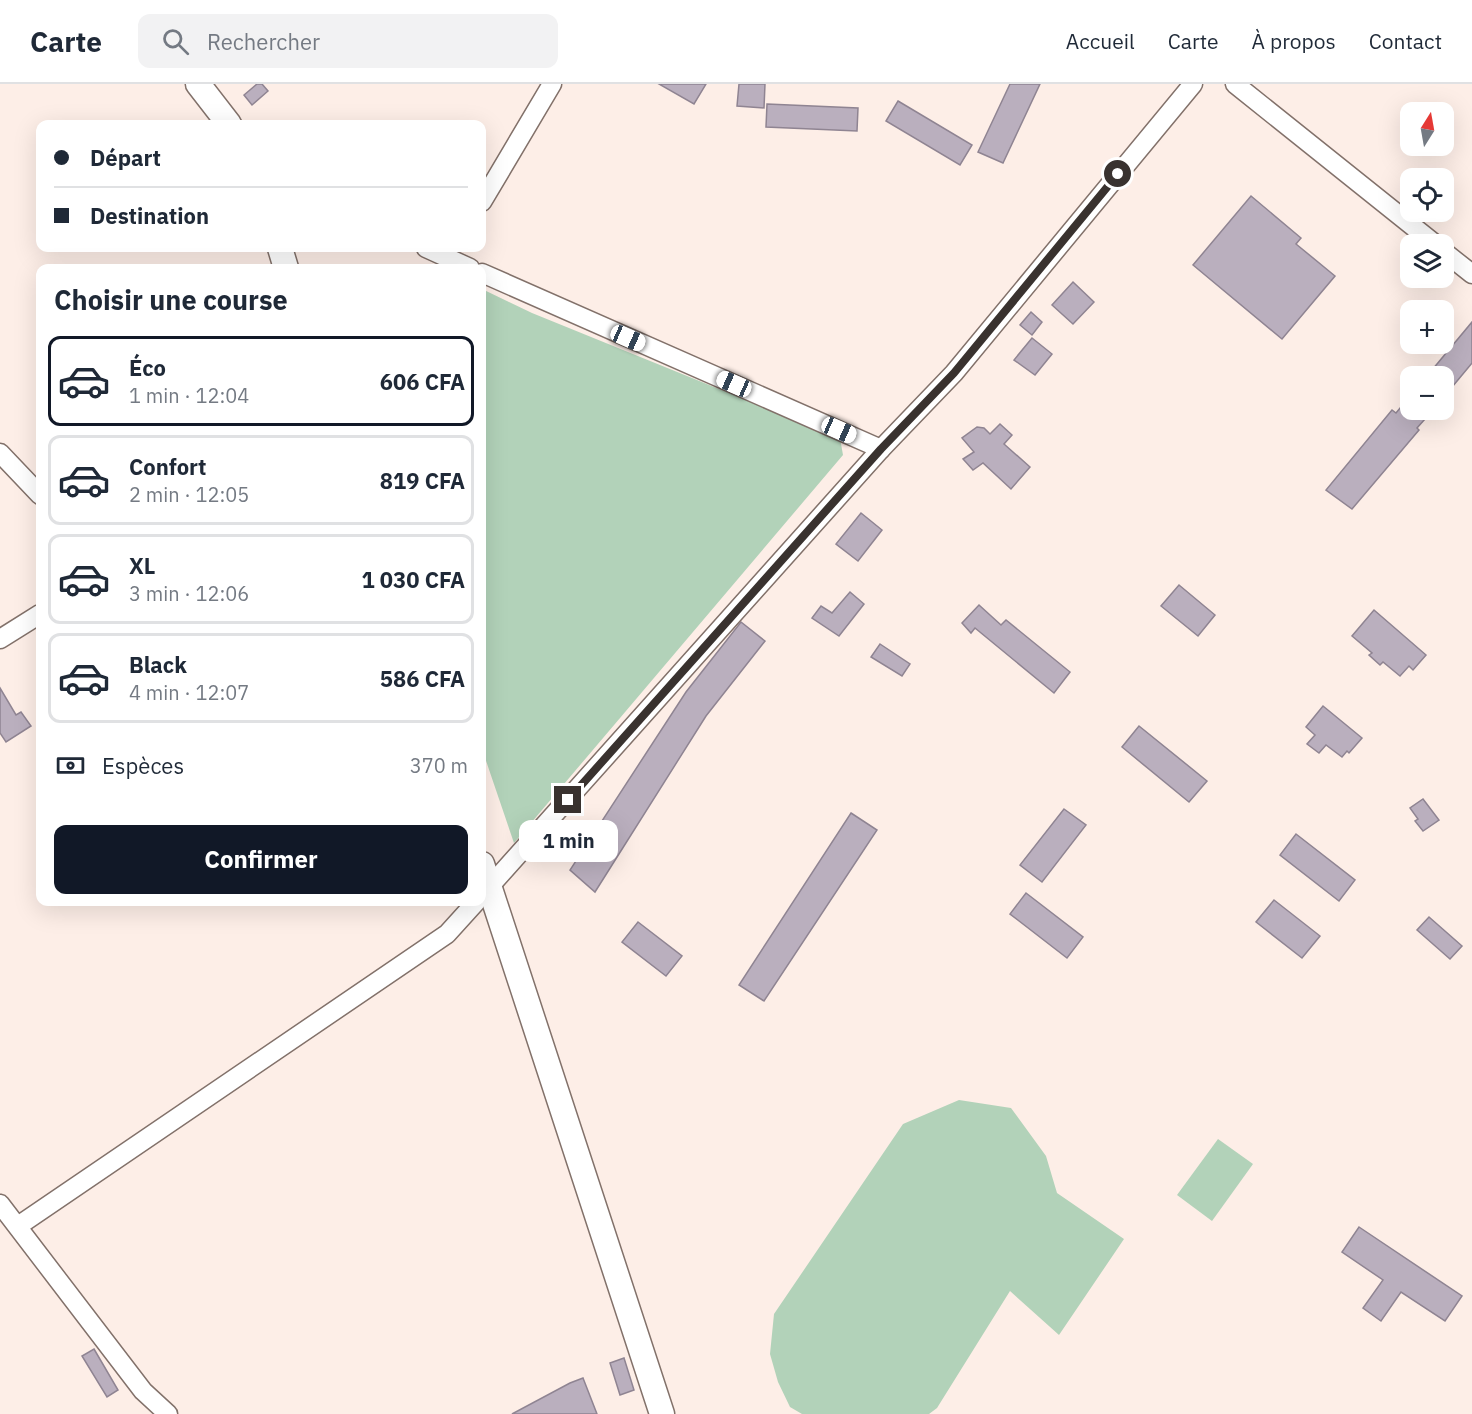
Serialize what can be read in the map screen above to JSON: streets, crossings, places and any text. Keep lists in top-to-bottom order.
{
  "north": "top",
  "page": {
    "header": "Carte",
    "search": "Rechercher",
    "nav": [
      "Accueil",
      "Carte",
      "À propos",
      "Contact"
    ],
    "map_buttons": ["+", "−"],
    "banner": ["Départ", "Destination"],
    "heading": "Choisir une course",
    "list": [
      {
        "name": "Éco",
        "note": "1 min · 12:04",
        "value": "606 CFA"
      },
      {
        "name": "Confort",
        "note": "2 min · 12:05",
        "value": "819 CFA"
      },
      {
        "name": "XL",
        "note": "3 min · 12:06",
        "value": "1 030 CFA"
      },
      {
        "name": "Black",
        "note": "4 min · 12:07",
        "value": "586 CFA"
      }
    ],
    "pay": ["Espèces", "370 m"],
    "buttons": "Confirmer",
    "bubble": "1 min"
  }
}
